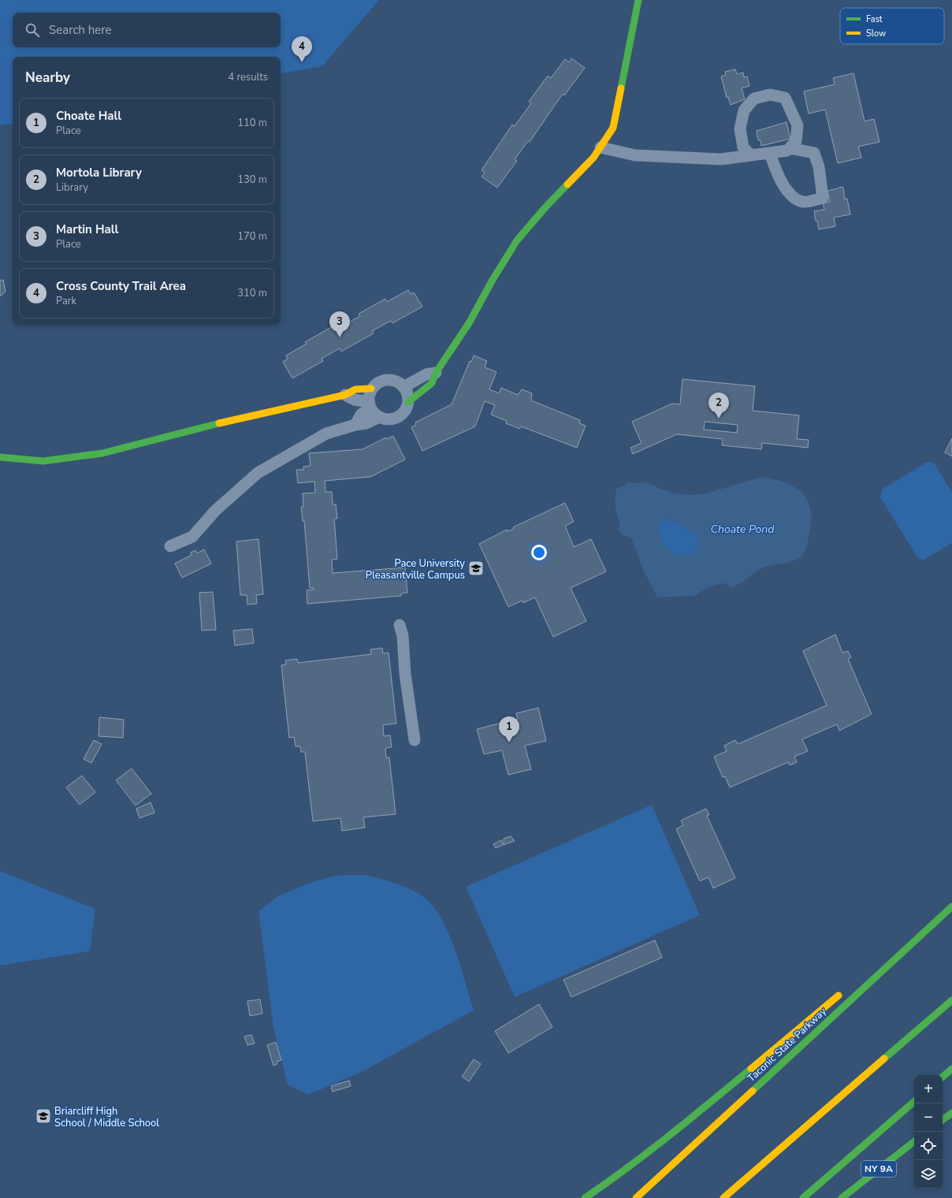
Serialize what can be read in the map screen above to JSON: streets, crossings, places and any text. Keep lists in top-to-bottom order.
{
  "streets": {
    "main road": ["Taconic State Parkway", "NY 9A"]
  },
  "water": ["Choate Pond"],
  "places": {
    "school or university": ["Pace University Pleasantville Campus", "Briarcliff High School / Middle School"]
  },
  "legend": ["Fast", "Slow"],
  "page": {
    "search": "Search here",
    "pins": [
      "4",
      "3",
      "2",
      "1"
    ],
    "heading": ["Nearby", "4 results"],
    "list": [
      {
        "mark": "1",
        "name": "Choate Hall",
        "note": "Place",
        "value": "110 m"
      },
      {
        "mark": "2",
        "name": "Mortola Library",
        "note": "Library",
        "value": "130 m"
      },
      {
        "mark": "3",
        "name": "Martin Hall",
        "note": "Place",
        "value": "170 m"
      },
      {
        "mark": "4",
        "name": "Cross County Trail Area",
        "note": "Park",
        "value": "310 m"
      }
    ],
    "map_buttons": ["+", "−"]
  }
}
